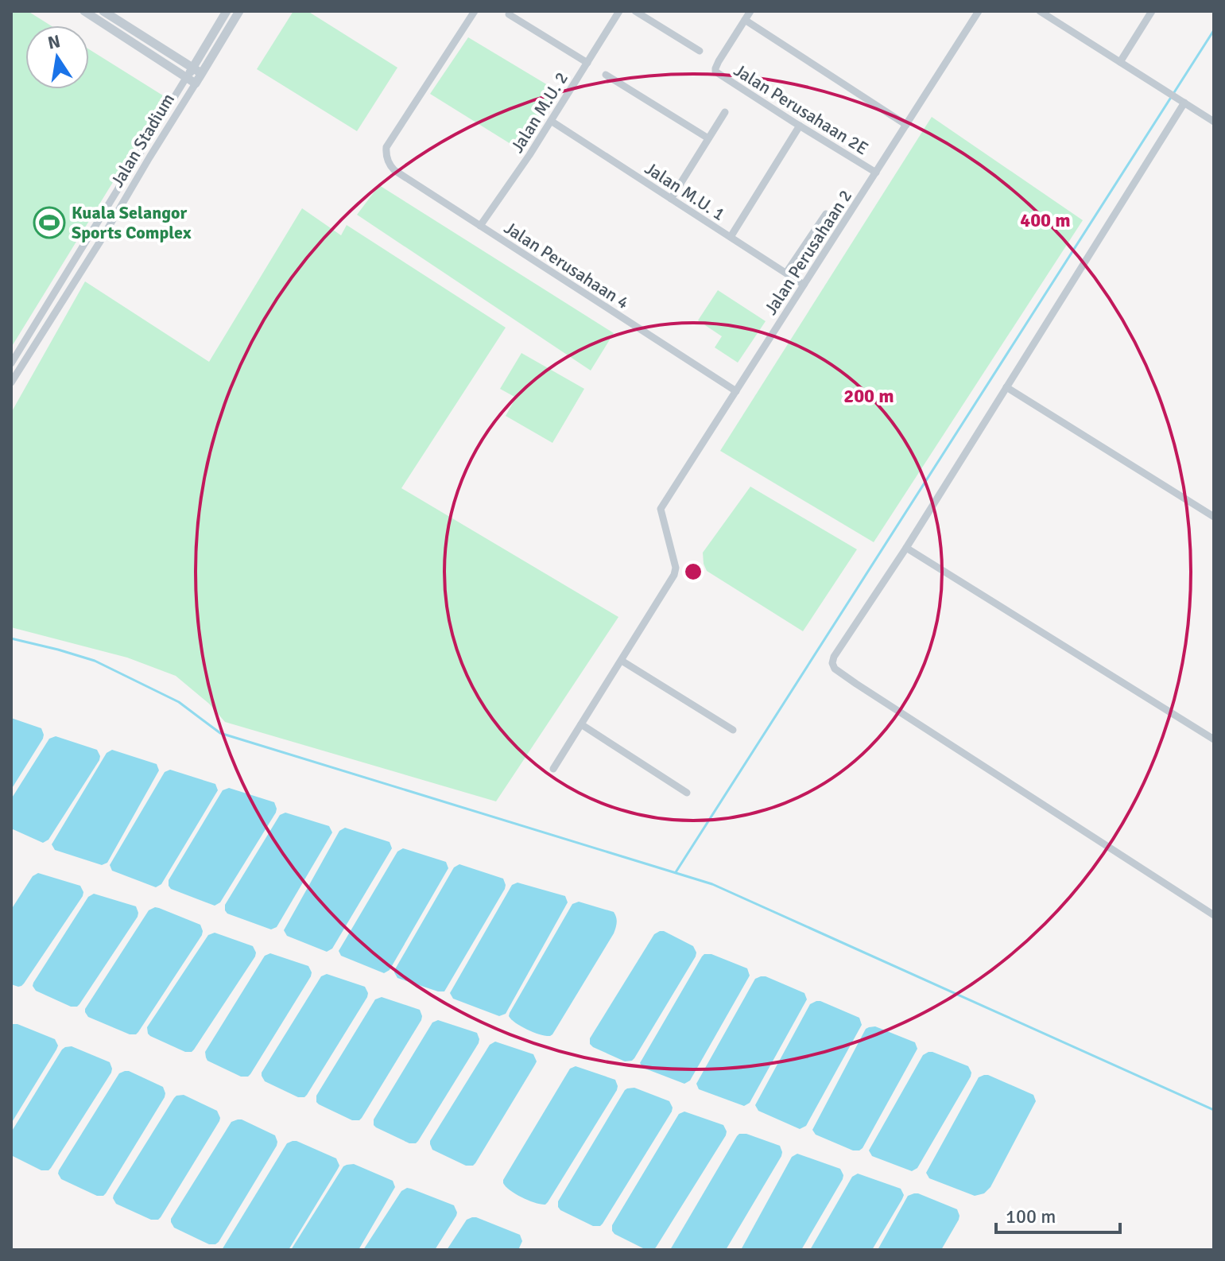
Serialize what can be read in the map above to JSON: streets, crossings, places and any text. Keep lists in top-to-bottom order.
{
  "streets": {
    "street": [
      "Jalan Perusahaan 2E",
      "Jalan M.U. 2",
      "Jalan Stadium",
      "Jalan M.U. 1",
      "Jalan Perusahaan 2",
      "Jalan Perusahaan 4"
    ]
  },
  "crossings": [
    ["Jalan Perusahaan 2E", "Jalan Perusahaan 2"],
    ["Jalan M.U. 2", "Jalan M.U. 1"],
    ["Jalan M.U. 2", "Jalan Perusahaan 4"],
    ["Jalan M.U. 1", "Jalan Perusahaan 2"],
    ["Jalan Perusahaan 2", "Jalan Perusahaan 4"]
  ],
  "places": {
    "sports": ["Kuala Selangor Sports Complex"]
  },
  "scale_bar": "100 m",
  "north": "top",
  "rings": ["400 m", "200 m"]
}
